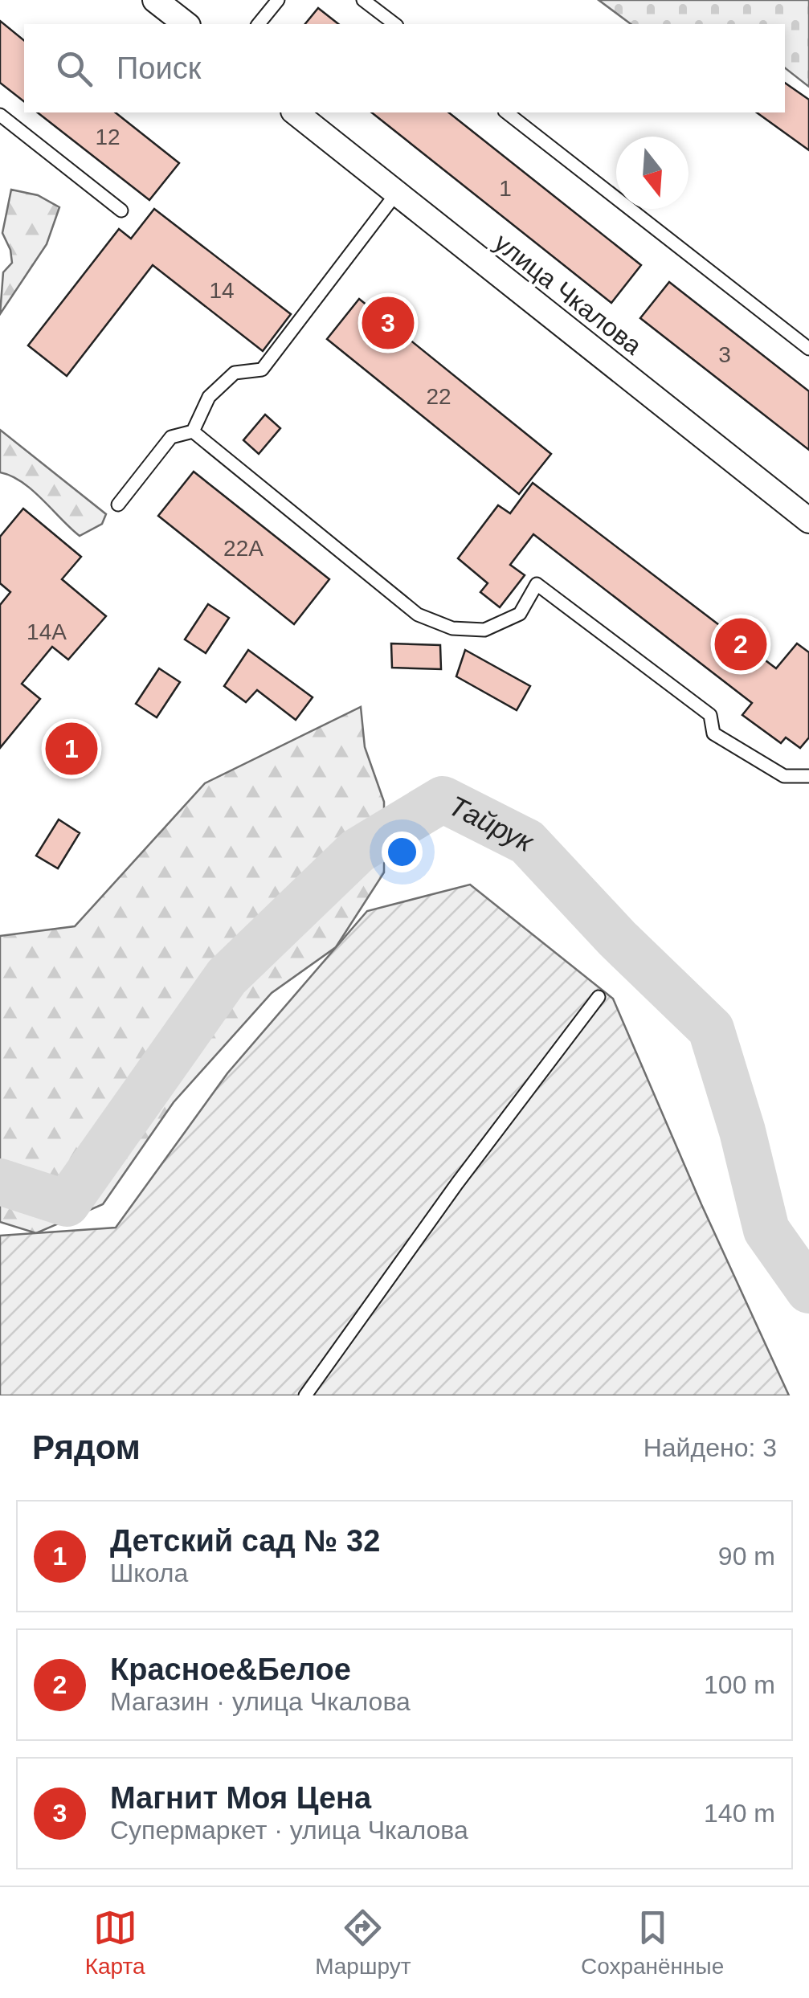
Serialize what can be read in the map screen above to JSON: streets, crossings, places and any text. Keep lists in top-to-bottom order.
{
  "streets": {
    "street": ["улица Чкалова"]
  },
  "water": ["Тайрук"],
  "house_numbers": [
    "12",
    "1",
    "14",
    "3",
    "22",
    "22А",
    "14А"
  ],
  "north": "bottom",
  "page": {
    "search": "Поиск",
    "pins": ["3", "2", "1"],
    "heading": ["Рядом", "Найдено: 3"],
    "list": [
      {
        "mark": "1",
        "name": "Детский сад № 32",
        "note": "Школа",
        "value": "90 m"
      },
      {
        "mark": "2",
        "name": "Красное&Белое",
        "note": "Магазин · улица Чкалова",
        "value": "100 m"
      },
      {
        "mark": "3",
        "name": "Магнит Моя Цена",
        "note": "Супермаркет · улица Чкалова",
        "value": "140 m"
      }
    ],
    "nav": ["Карта", "Маршрут", "Сохранённые"]
  }
}
